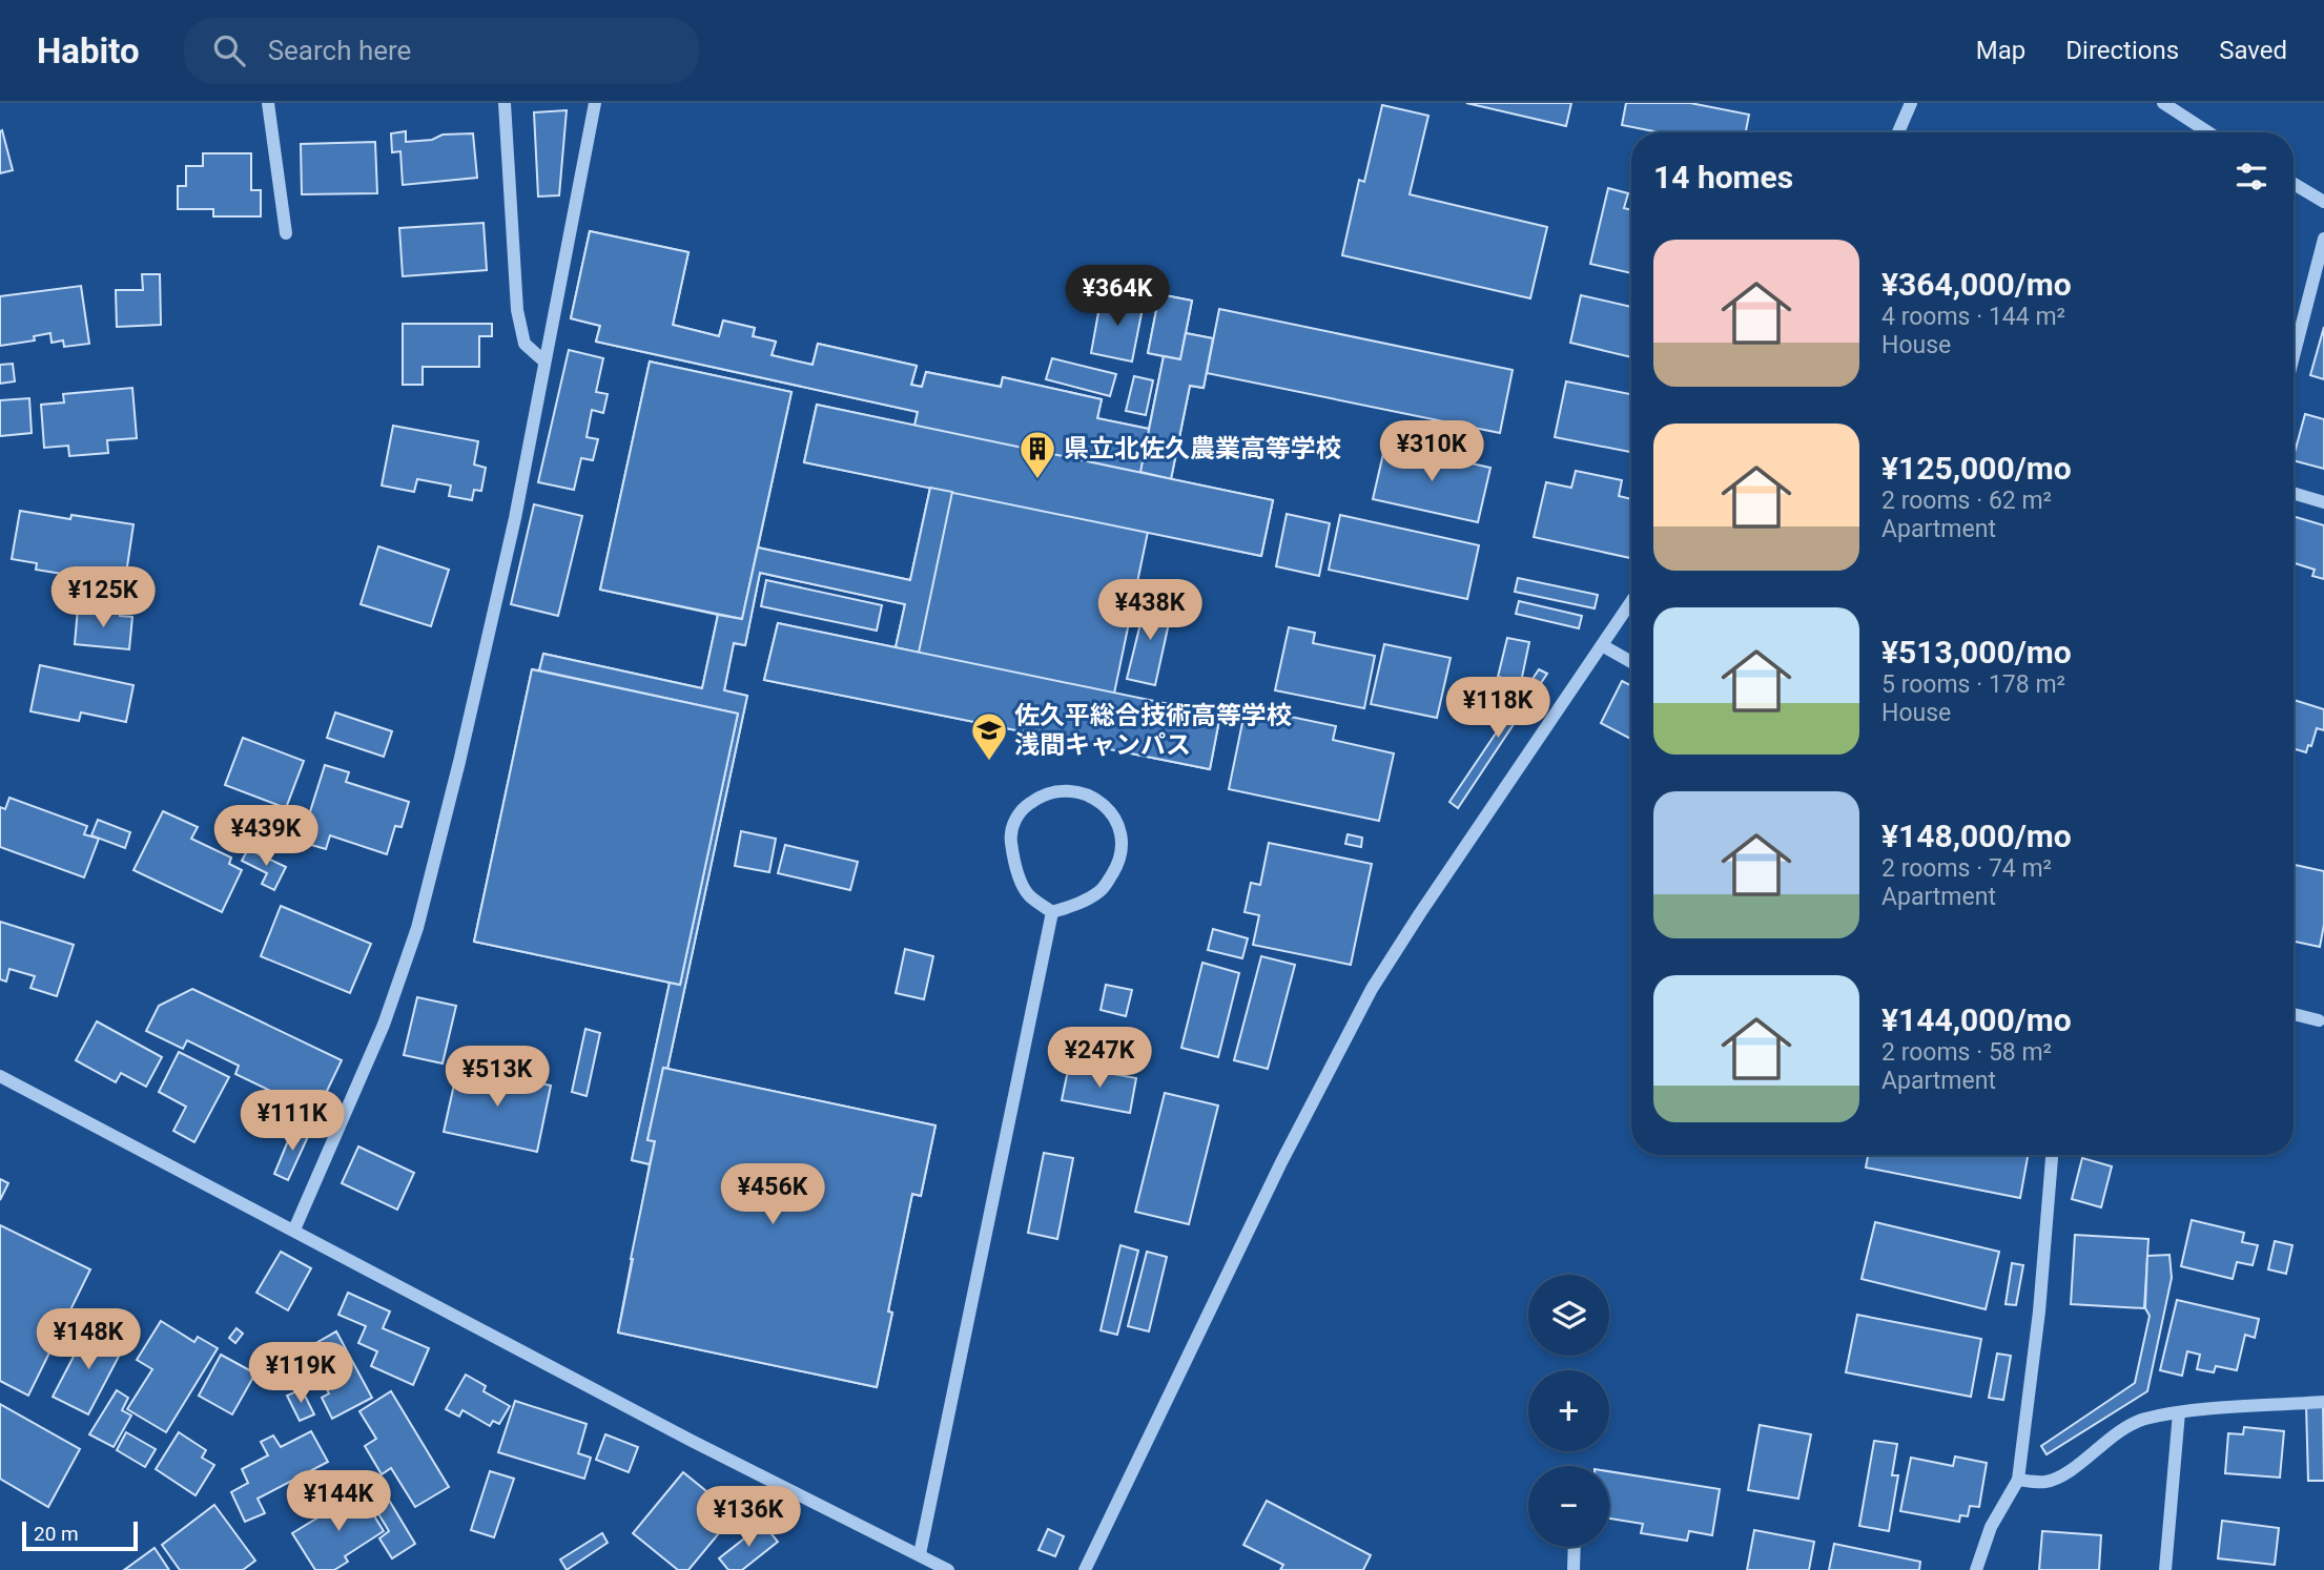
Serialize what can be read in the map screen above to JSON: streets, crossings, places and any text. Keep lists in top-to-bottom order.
{
  "places": {
    "building": ["県立北佐久農業高等学校"],
    "school or university": ["佐久平総合技術高等学校 浅間キャンパス"]
  },
  "scale_bar": "20 m",
  "page": {
    "header": "Habito",
    "search": "Search here",
    "nav": ["Map", "Directions", "Saved"],
    "heading": "14 homes",
    "list": [
      {
        "name": "¥364,000/mo",
        "note": "4 rooms · 144 m² · House"
      },
      {
        "name": "¥125,000/mo",
        "note": "2 rooms · 62 m² · Apartment"
      },
      {
        "name": "¥513,000/mo",
        "note": "5 rooms · 178 m² · House"
      },
      {
        "name": "¥148,000/mo",
        "note": "2 rooms · 74 m² · Apartment"
      },
      {
        "name": "¥144,000/mo",
        "note": "2 rooms · 58 m² · Apartment"
      }
    ],
    "price": [
      "¥364K",
      "¥310K",
      "¥125K",
      "¥438K",
      "¥118K",
      "¥439K",
      "¥247K",
      "¥513K",
      "¥111K",
      "¥456K",
      "¥148K",
      "¥119K",
      "¥144K",
      "¥136K"
    ],
    "map_buttons": ["+", "−"],
    "scale": "20 m"
  }
}
